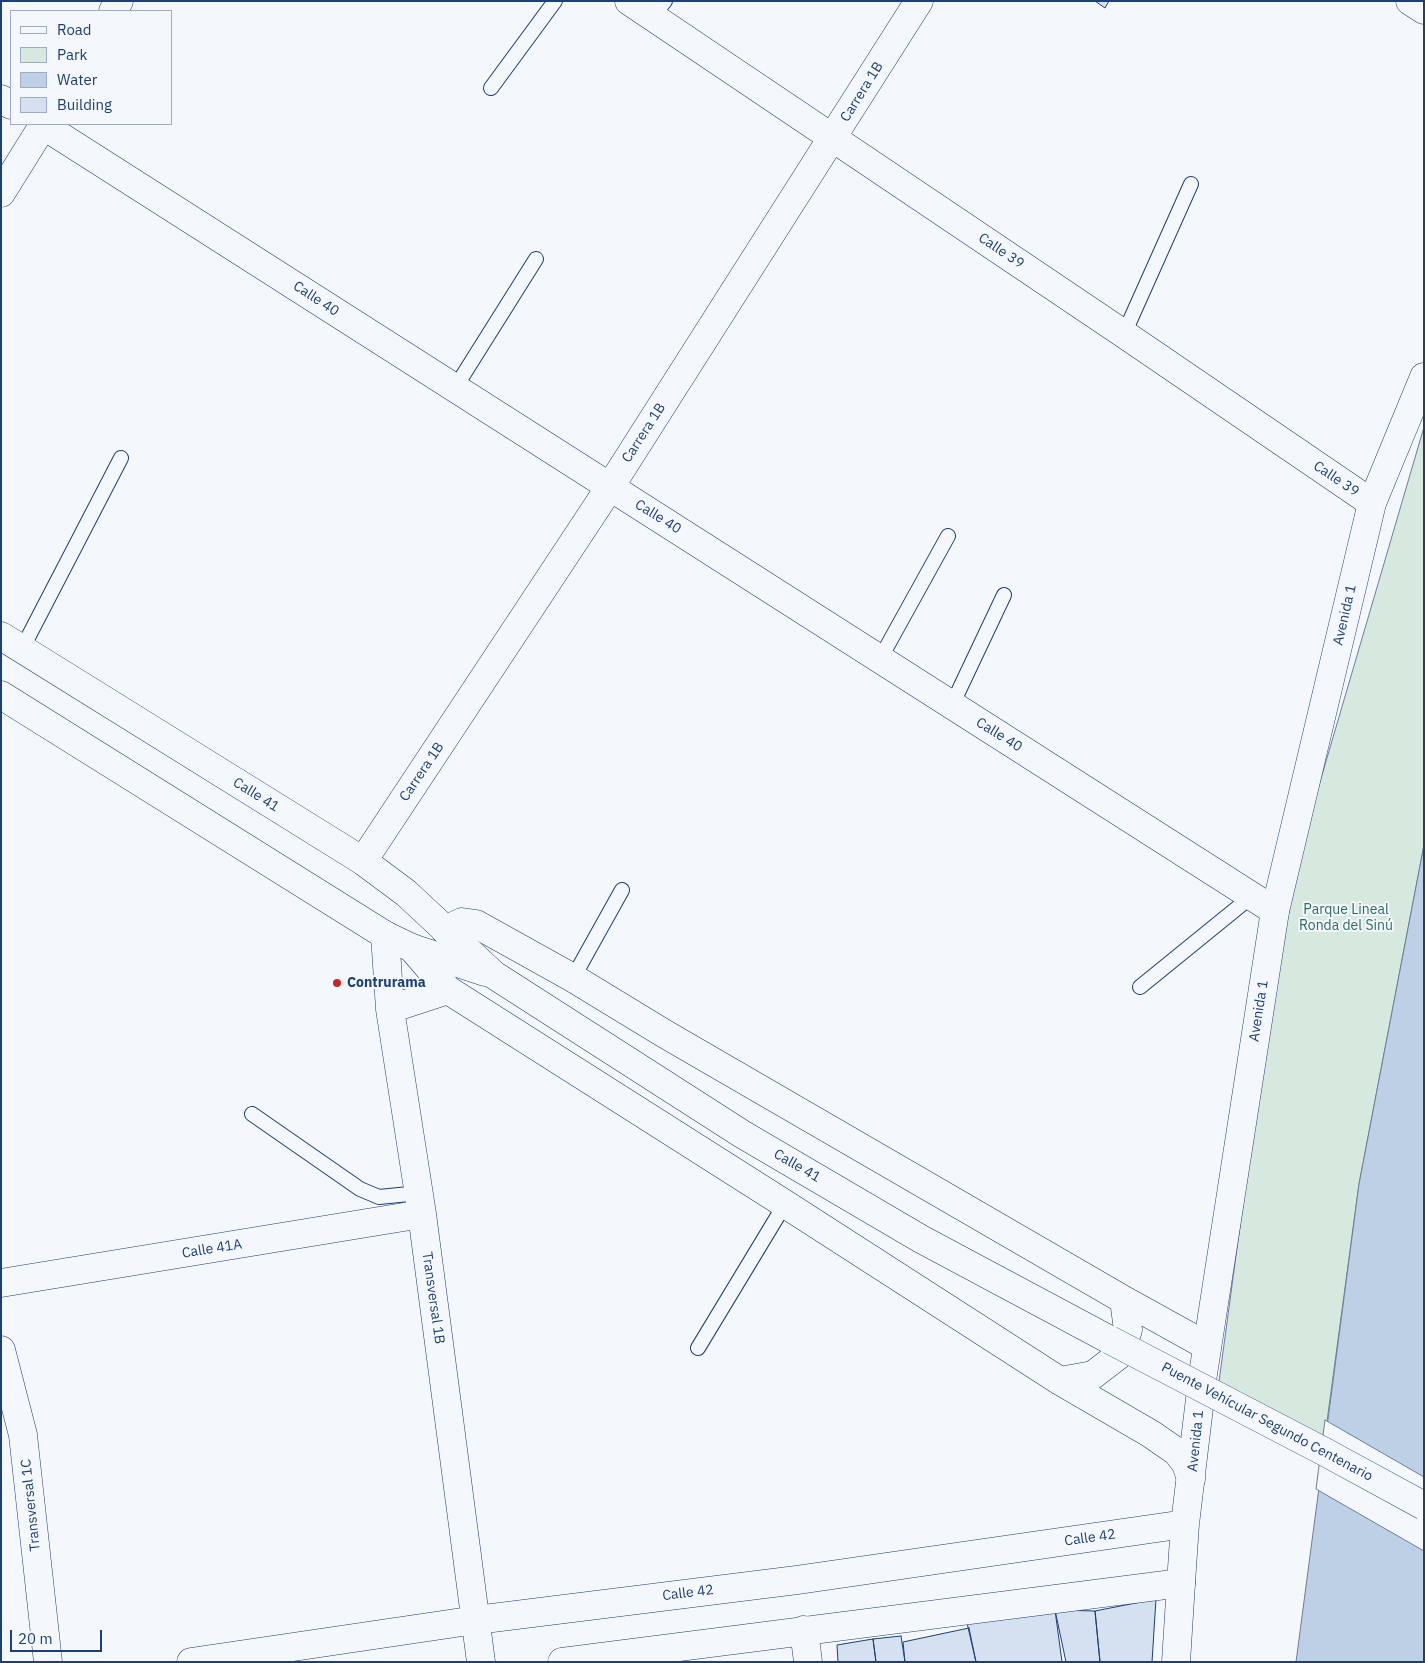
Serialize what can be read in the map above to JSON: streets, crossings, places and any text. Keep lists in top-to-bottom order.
{
  "streets": {
    "street": [
      "Carrera 1B",
      "Calle 39",
      "Calle 40",
      "Avenida 1",
      "Calle 41",
      "Calle 41A",
      "Transversal 1B",
      "Puente Vehícular Segundo Centenario",
      "Transversal 1C",
      "Calle 42"
    ]
  },
  "crossings": [
    ["Carrera 1B", "Calle 39"],
    ["Carrera 1B", "Calle 40"],
    ["Carrera 1B", "Calle 41"],
    ["Calle 39", "Avenida 1"],
    ["Calle 40", "Avenida 1"],
    ["Avenida 1", "Calle 42"],
    ["Calle 41", "Transversal 1B"],
    ["Calle 41", "Puente Vehícular Segundo Centenario"],
    ["Calle 41A", "Transversal 1B"],
    ["Transversal 1B", "Calle 42"]
  ],
  "parks": ["Parque Lineal Ronda del Sinú"],
  "places": ["Contrurama"],
  "legend": [
    "Road",
    "Park",
    "Water",
    "Building"
  ],
  "scale_bar": "20 m"
}
